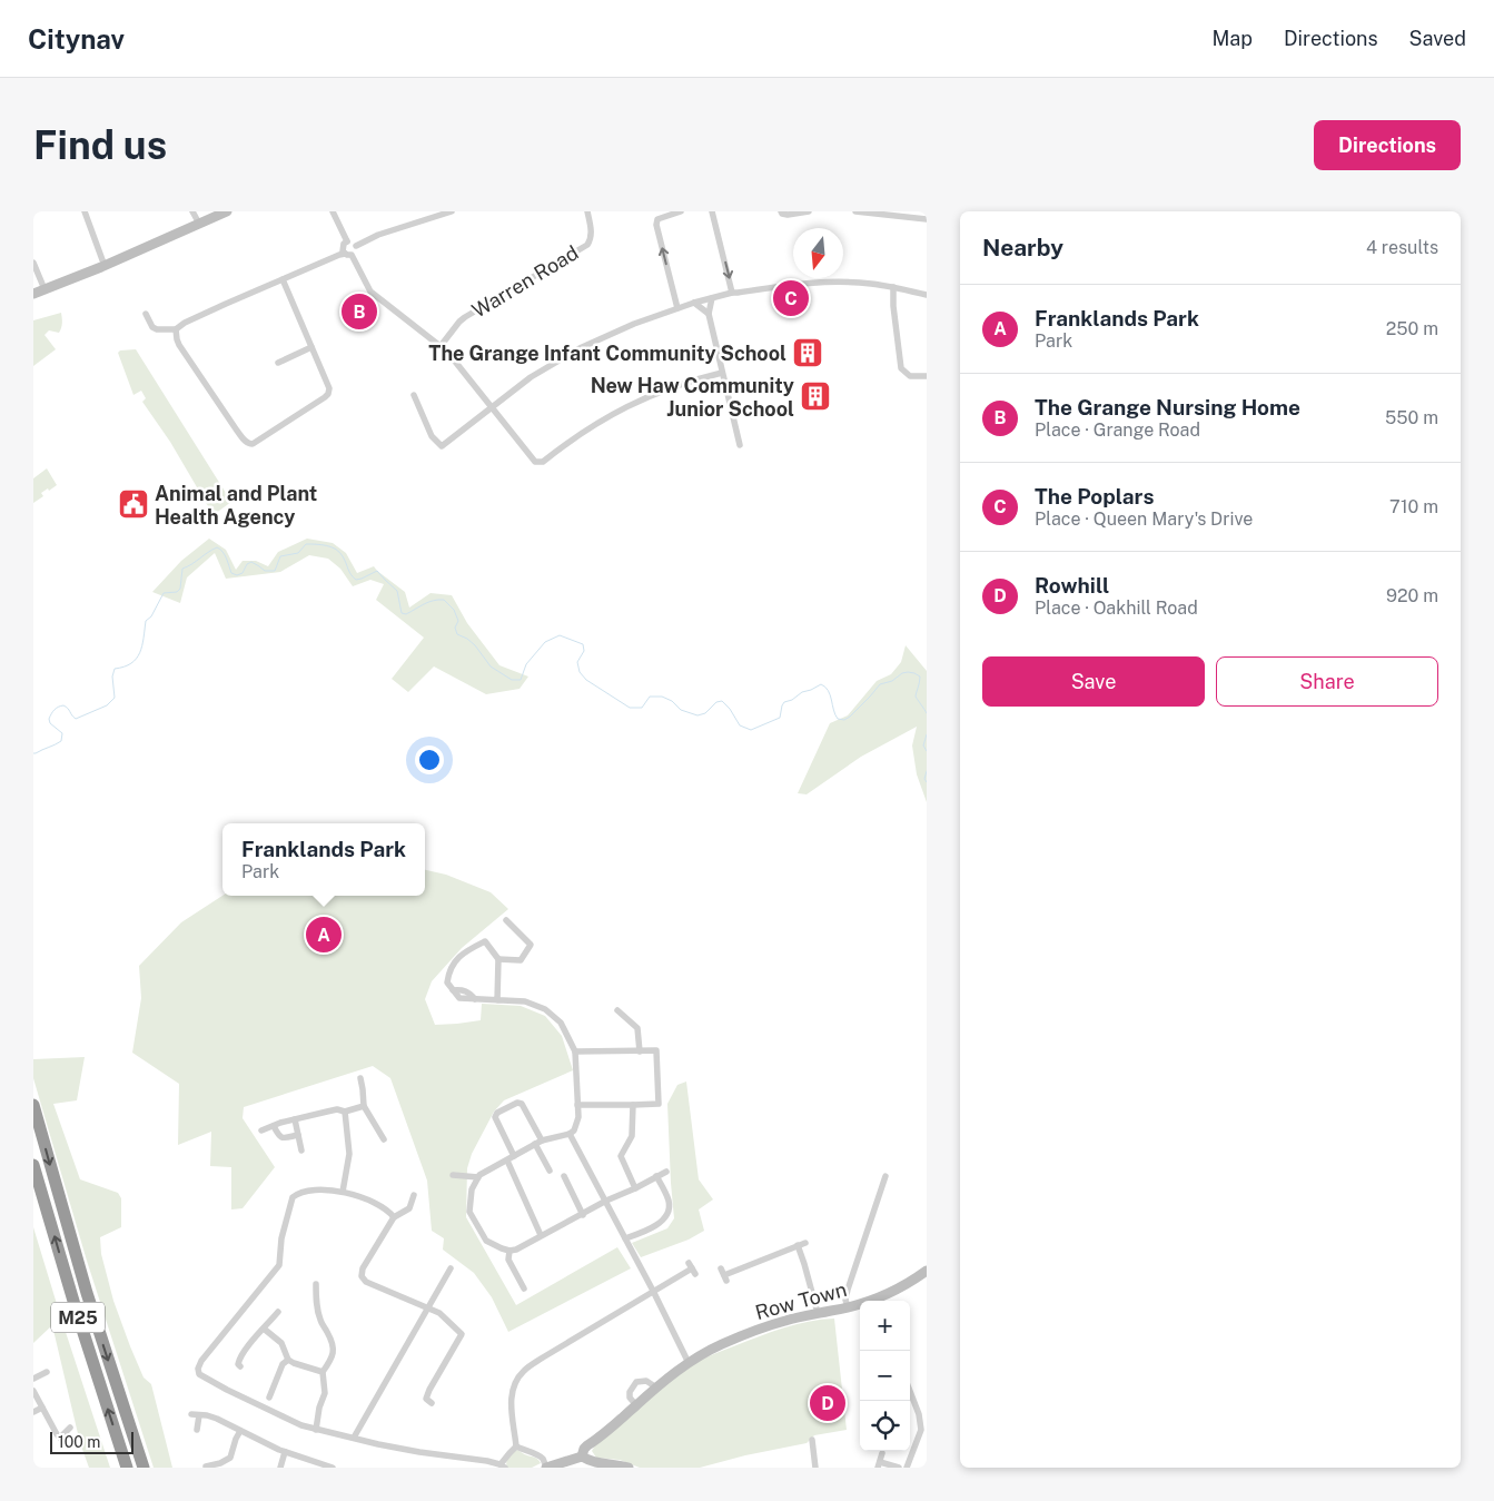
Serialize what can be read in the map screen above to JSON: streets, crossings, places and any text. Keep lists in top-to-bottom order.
{
  "streets": {
    "highway": ["M25"],
    "street": ["Warren Road", "Row Town"]
  },
  "places": {
    "building": ["The Grange Infant Community School", "New Haw Community Junior School"],
    "public building": ["Animal and Plant Health Agency"]
  },
  "scale_bar": "100 m",
  "north": "bottom",
  "page": {
    "header": "Citynav",
    "nav": ["Map", "Directions", "Saved"],
    "buttons": [
      "Directions",
      ["Save", "Share"]
    ],
    "title": "Find us",
    "heading": ["Nearby", "4 results"],
    "pins": [
      "C",
      "B",
      "A",
      "D"
    ],
    "list": [
      {
        "mark": "A",
        "name": "Franklands Park",
        "note": "Park",
        "value": "250 m"
      },
      {
        "mark": "B",
        "name": "The Grange Nursing Home",
        "note": "Place · Grange Road",
        "value": "550 m"
      },
      {
        "mark": "C",
        "name": "The Poplars",
        "note": "Place · Queen Mary's Drive",
        "value": "710 m"
      },
      {
        "mark": "D",
        "name": "Rowhill",
        "note": "Place · Oakhill Road",
        "value": "920 m"
      }
    ],
    "popup": ["Franklands Park", "Park"],
    "map_buttons": ["+", "−"],
    "scale": "100 m"
  }
}
